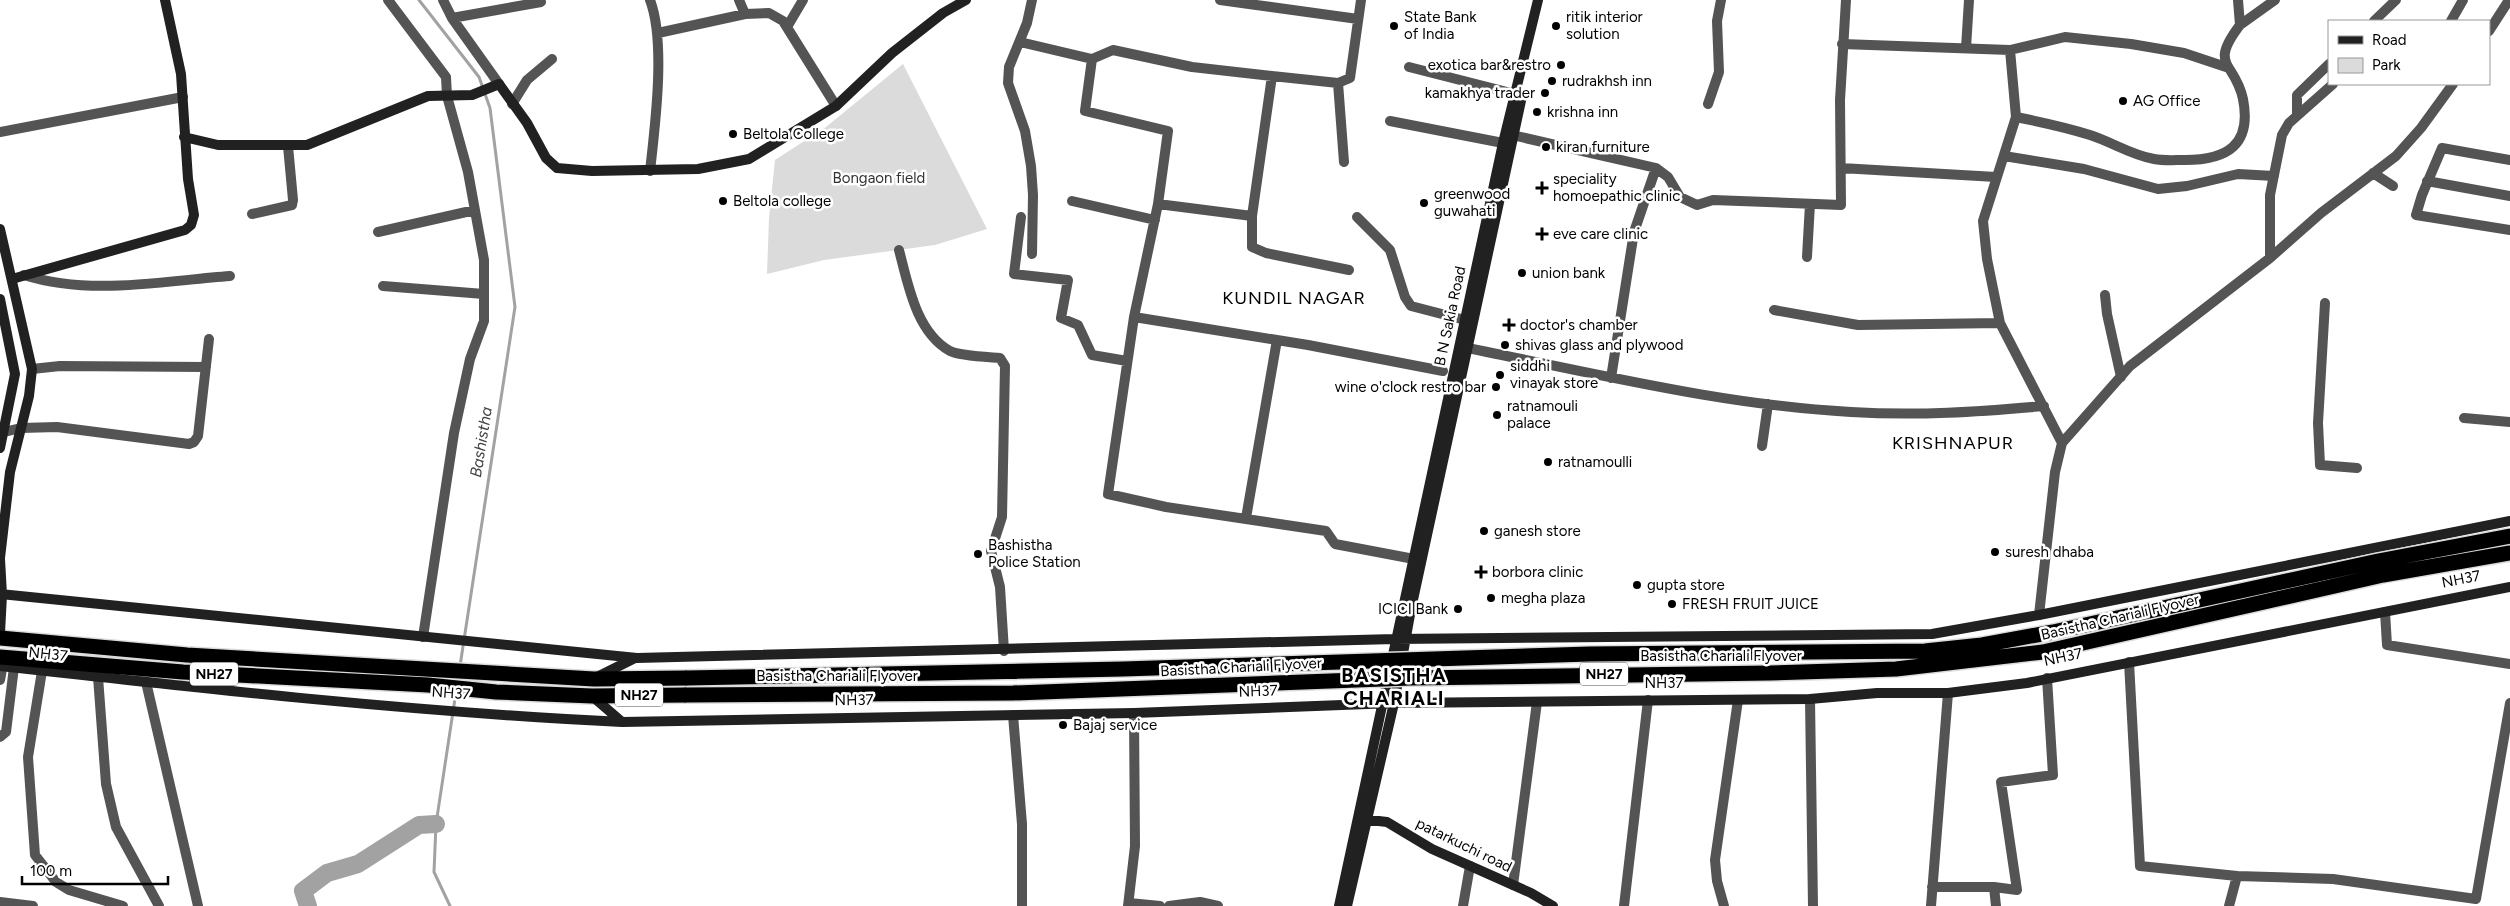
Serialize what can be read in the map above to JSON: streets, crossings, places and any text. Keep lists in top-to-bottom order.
{
  "streets": {
    "highway": ["Basistha Chariali Flyover", "NH27"],
    "street": ["B N Sakia Road", "NH37", "patarkuchi road"]
  },
  "crossings": [
    ["NH37", "NH27"],
    ["Basistha Chariali Flyover", "NH27"]
  ],
  "districts": ["KUNDIL NAGAR", "KRISHNAPUR", "BASISTHA CHARIALI"],
  "water": ["Bashistha"],
  "parks": ["Bongaon field"],
  "places": {
    "other": [
      "State Bank of India",
      "ritik interior solution",
      "exotica bar&restro",
      "rudrakhsh inn",
      "kamakhya trader",
      "AG Office",
      "krishna inn",
      "Beltola College",
      "kiran furniture",
      "Beltola college",
      "greenwood guwahati",
      "union bank",
      "shivas glass and plywood",
      "siddhi vinayak store",
      "wine o'clock restro bar",
      "ratnamouli palace",
      "ratnamoulli",
      "ganesh store",
      "suresh dhaba",
      "Bashistha Police Station",
      "gupta store",
      "megha plaza",
      "FRESH FRUIT JUICE",
      "ICICI Bank",
      "Bajaj service"
    ],
    "health": [
      "speciality homoepathic clinic",
      "eve care clinic",
      "doctor's chamber",
      "borbora clinic"
    ]
  },
  "legend": ["Road", "Park"],
  "scale_bar": "100 m"
}
